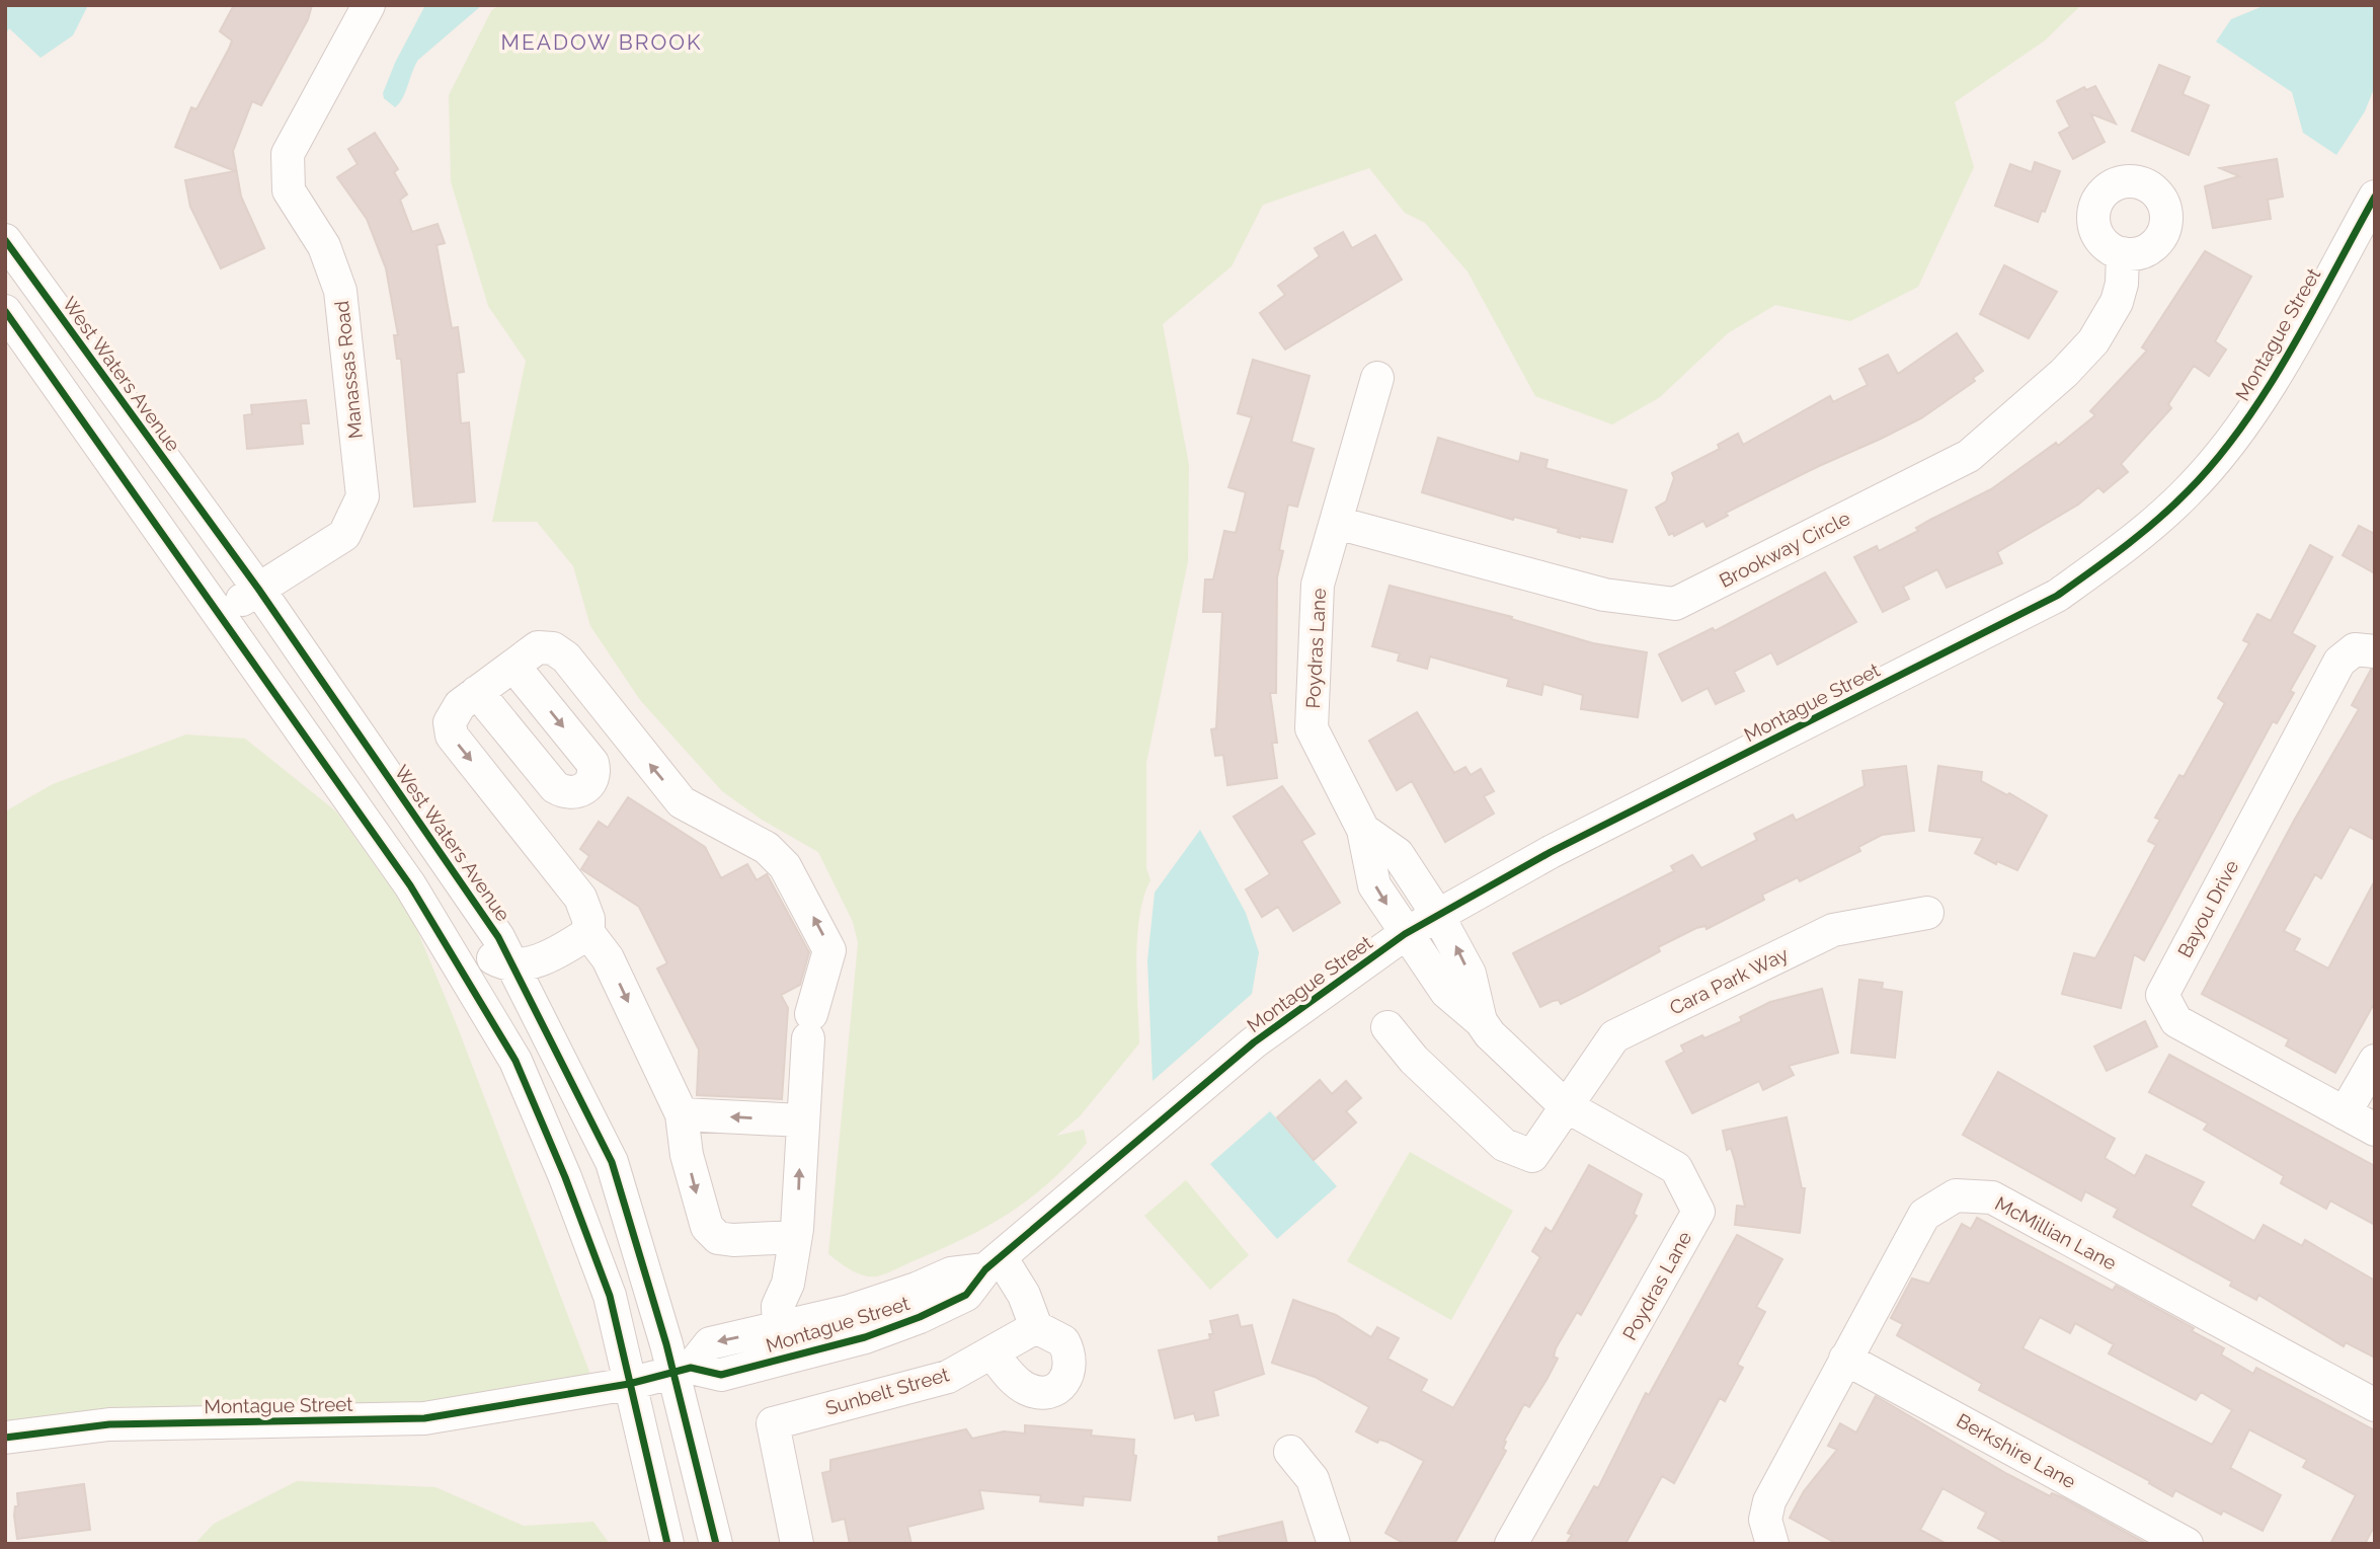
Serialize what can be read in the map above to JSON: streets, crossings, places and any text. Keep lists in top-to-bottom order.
{
  "streets": {
    "street": [
      "Montague Street",
      "Manassas Road",
      "West Waters Avenue",
      "Brookway Circle",
      "Poydras Lane",
      "Bayou Drive",
      "Cara Park Way",
      "McMillian Lane",
      "Sunbelt Street",
      "Berkshire Lane"
    ]
  },
  "crossings": [
    ["Montague Street", "West Waters Avenue"],
    ["Montague Street", "Poydras Lane"],
    ["Manassas Road", "West Waters Avenue"],
    ["Brookway Circle", "Poydras Lane"],
    ["Poydras Lane", "Cara Park Way"],
    ["McMillian Lane", "Berkshire Lane"]
  ],
  "districts": ["MEADOW BROOK"]
}
